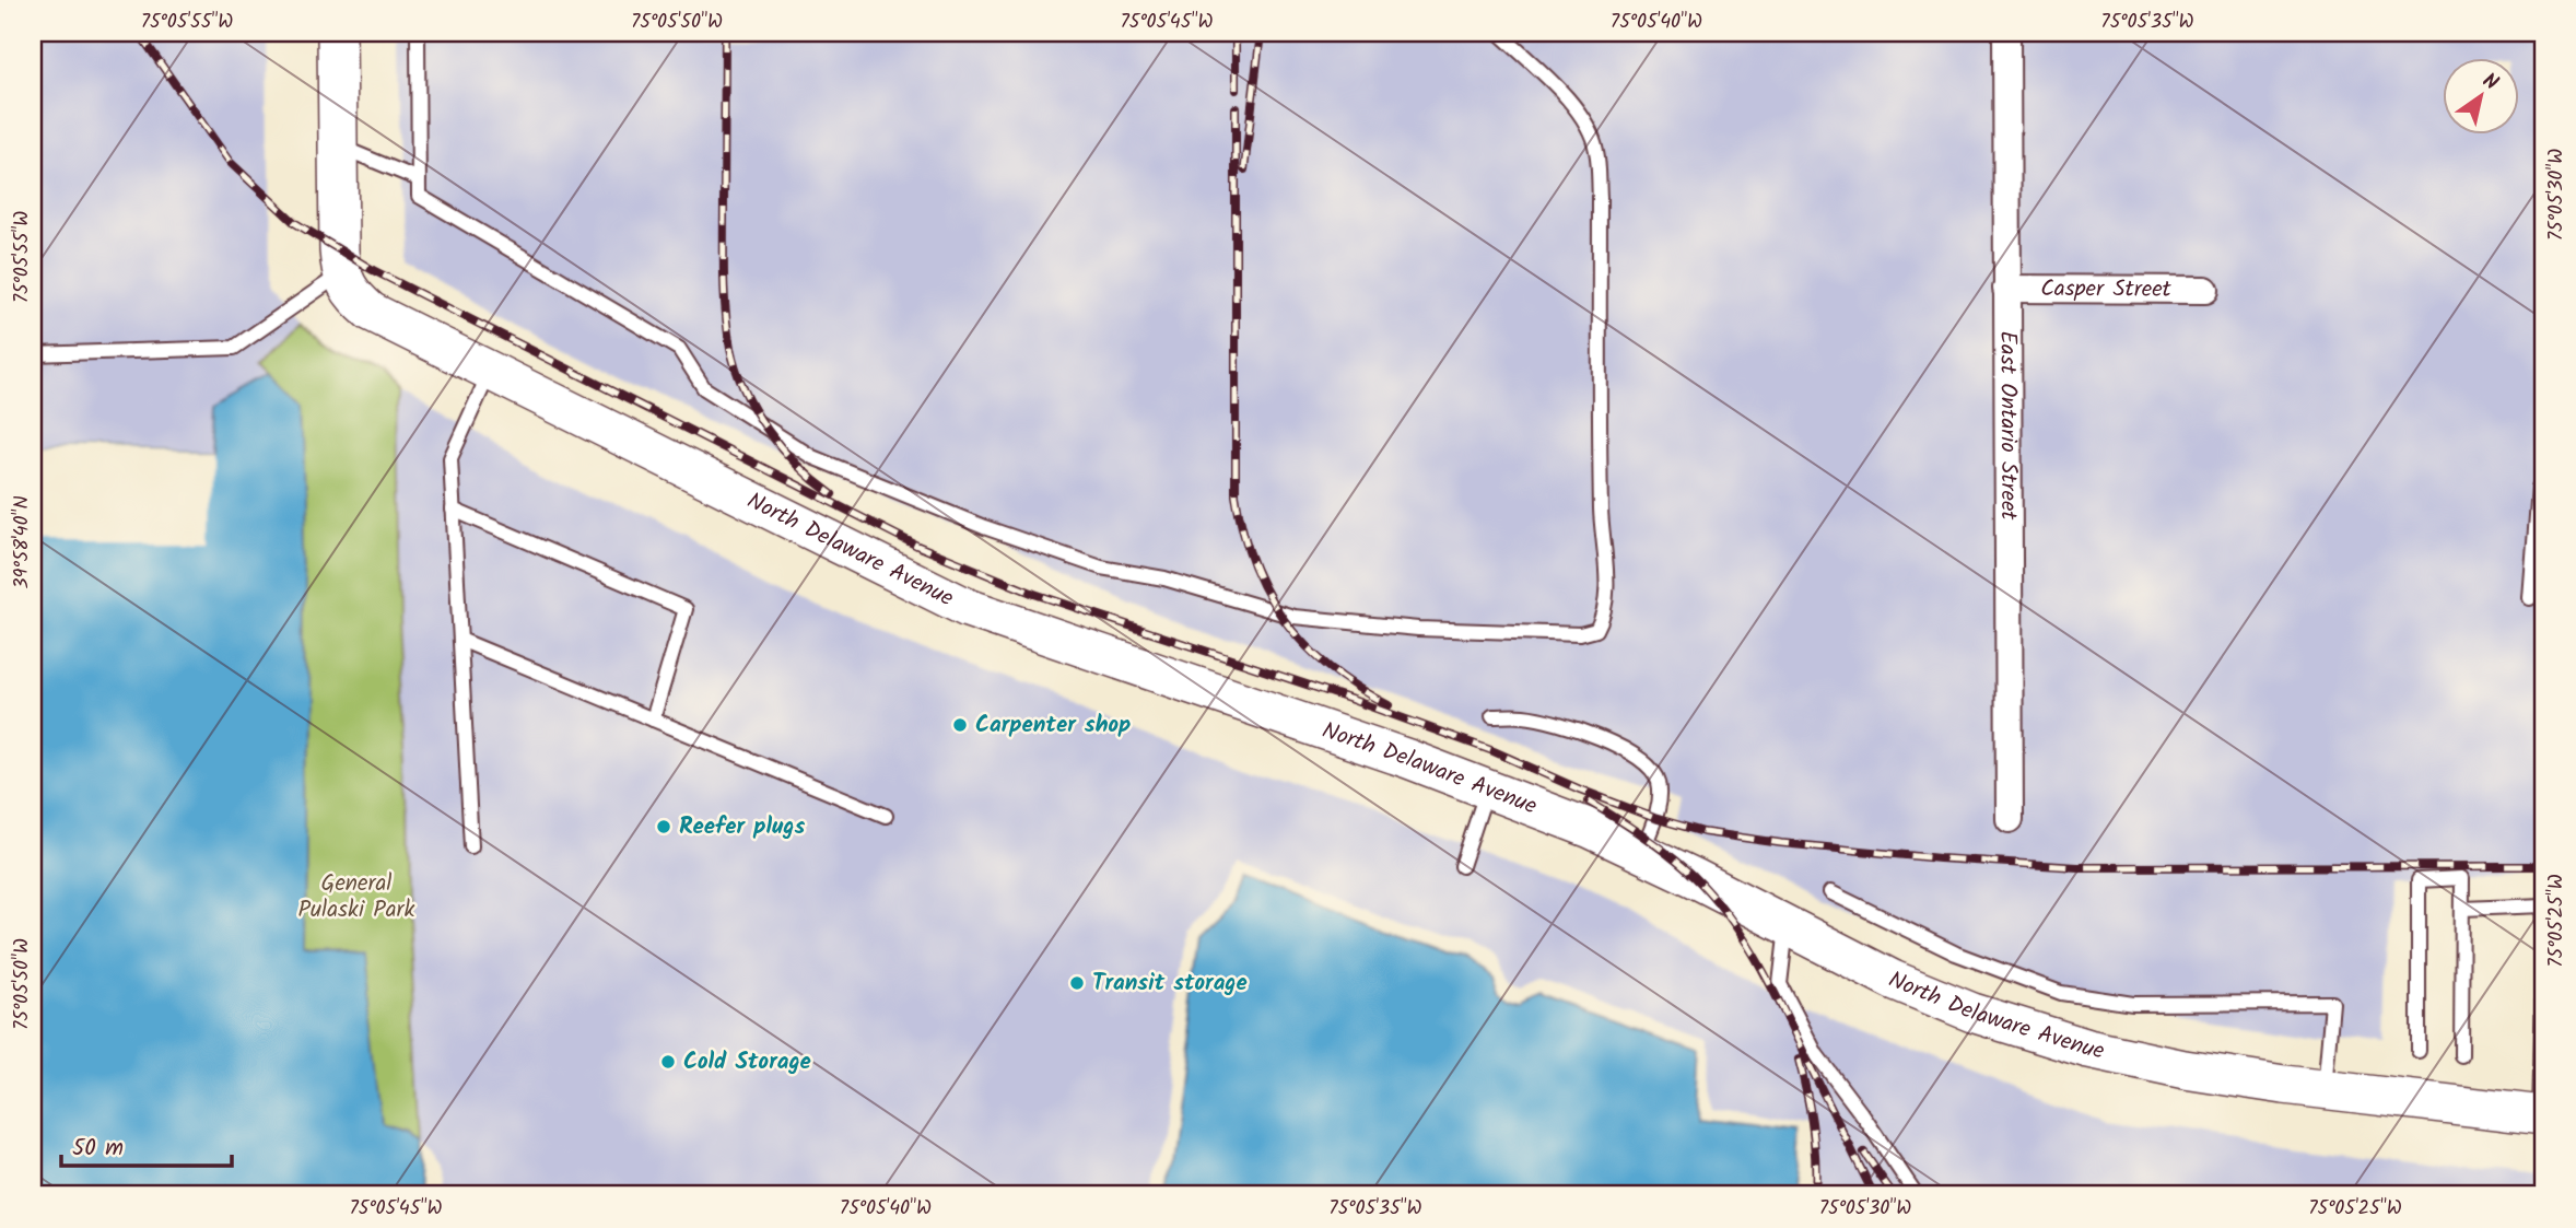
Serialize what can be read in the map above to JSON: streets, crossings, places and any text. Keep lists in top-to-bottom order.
{
  "streets": {
    "street": ["Casper Street", "East Ontario Street", "North Delaware Avenue"]
  },
  "crossings": [
    ["Casper Street", "East Ontario Street"]
  ],
  "parks": ["General Pulaski Park"],
  "places": [
    "Carpenter shop",
    "Reefer plugs",
    "Transit storage",
    "Cold Storage"
  ],
  "scale_bar": "50 m",
  "north": "top right",
  "coordinates": [
    "75°05'55\"W",
    "75°05'50\"W",
    "75°05'45\"W",
    "75°05'40\"W",
    "75°05'35\"W",
    "75°05'30\"W",
    "39°58'40\"N",
    "75°05'25\"W"
  ]
}
